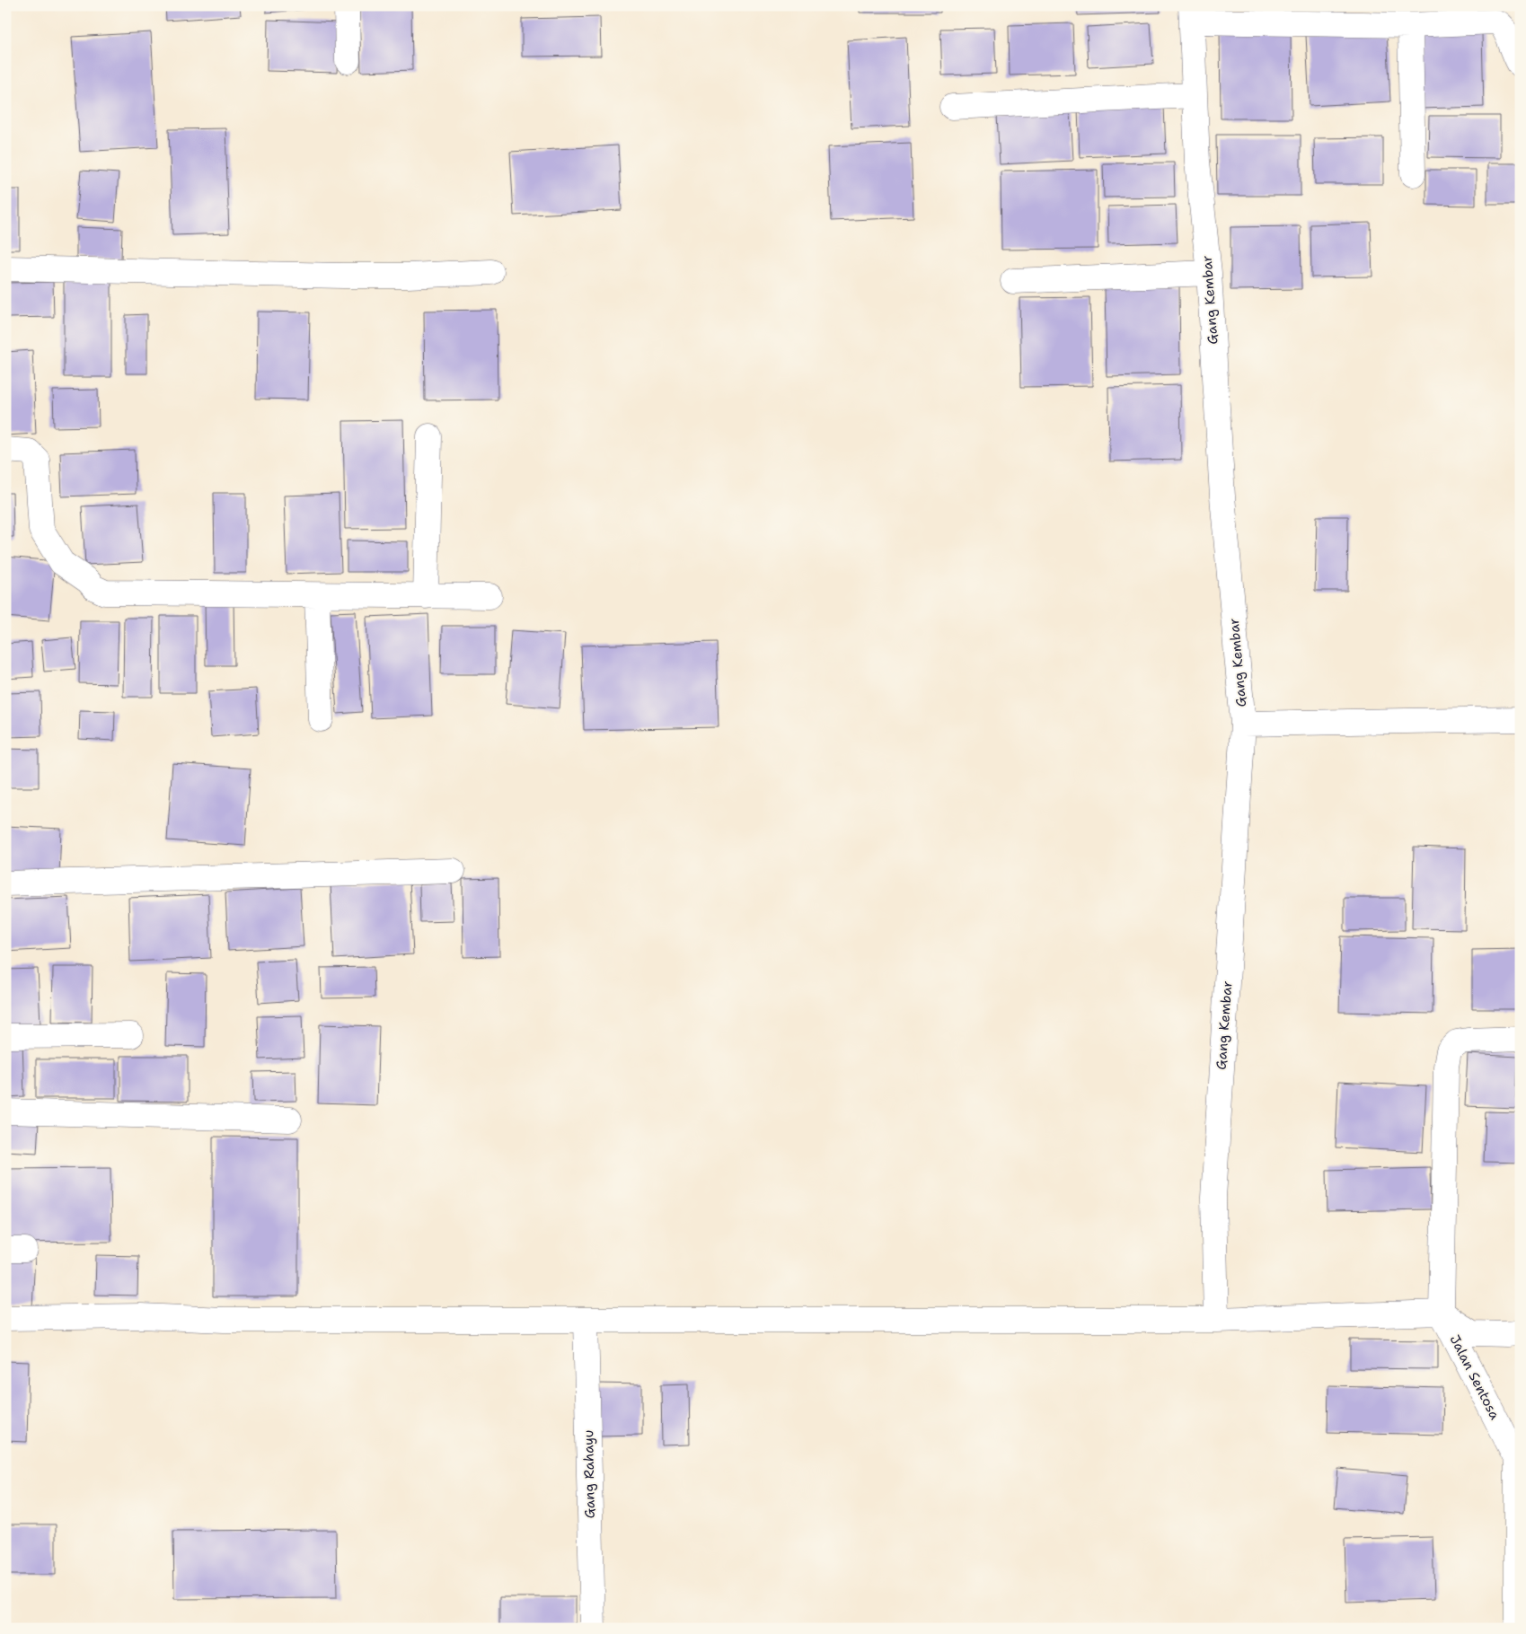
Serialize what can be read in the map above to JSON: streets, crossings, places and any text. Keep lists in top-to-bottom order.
{
  "streets": {
    "street": ["Gang Kembar", "Jalan Sentosa", "Gang Rahayu"]
  }
}
